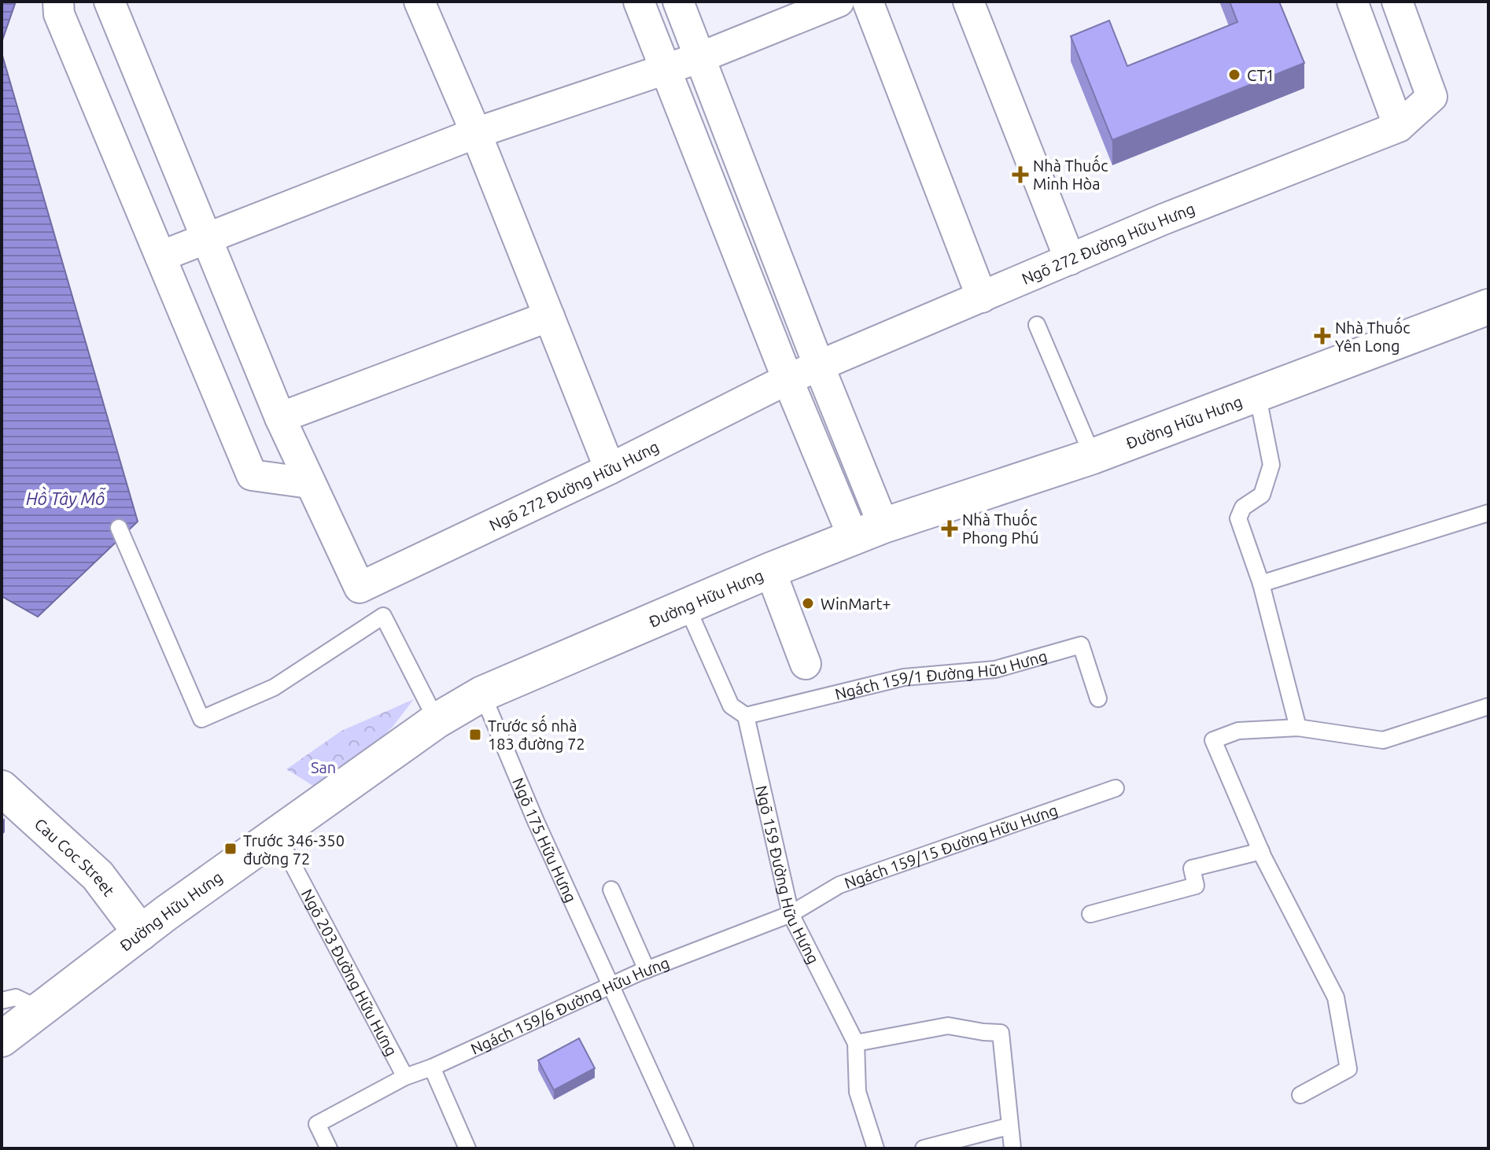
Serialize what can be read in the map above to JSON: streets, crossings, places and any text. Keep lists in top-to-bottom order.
{
  "streets": {
    "main road": ["Đường Hữu Hưng", "Cau Coc Street"],
    "street": ["Ngõ 272 Đường Hữu Hưng"],
    "lane": [
      "Ngách 159/1 Đường Hữu Hưng",
      "Ngõ 175 Hữu Hưng",
      "Ngách 159/15 Đường Hữu Hưng",
      "Ngõ 159 Đường Hữu Hưng",
      "Ngõ 203 Đường Hữu Hưng",
      "Ngách 159/6 Đường Hữu Hưng"
    ]
  },
  "crossings": [
    ["Đường Hữu Hưng", "Ngõ 175 Hữu Hưng"],
    ["Đường Hữu Hưng", "Cau Coc Street"],
    ["Đường Hữu Hưng", "Ngõ 159 Đường Hữu Hưng"],
    ["Đường Hữu Hưng", "Ngõ 203 Đường Hữu Hưng"],
    ["Ngách 159/1 Đường Hữu Hưng", "Ngõ 159 Đường Hữu Hưng"],
    ["Ngõ 175 Hữu Hưng", "Ngách 159/6 Đường Hữu Hưng"],
    ["Ngách 159/15 Đường Hữu Hưng", "Ngõ 159 Đường Hữu Hưng"],
    ["Ngách 159/15 Đường Hữu Hưng", "Ngách 159/6 Đường Hữu Hưng"],
    ["Ngõ 159 Đường Hữu Hưng", "Ngách 159/6 Đường Hữu Hưng"],
    ["Ngõ 203 Đường Hữu Hưng", "Ngách 159/6 Đường Hữu Hưng"]
  ],
  "water": ["Hồ Tây Mỗ"],
  "parks": ["San"],
  "places": {
    "other": ["CT1", "WinMart+"],
    "health": ["Nhà Thuốc Minh Hòa", "Nhà Thuốc Yên Long", "Nhà Thuốc Phong Phú"],
    "transit": ["Trước số nhà 183 đường 72", "Trước 346-350 đường 72"]
  }
}
